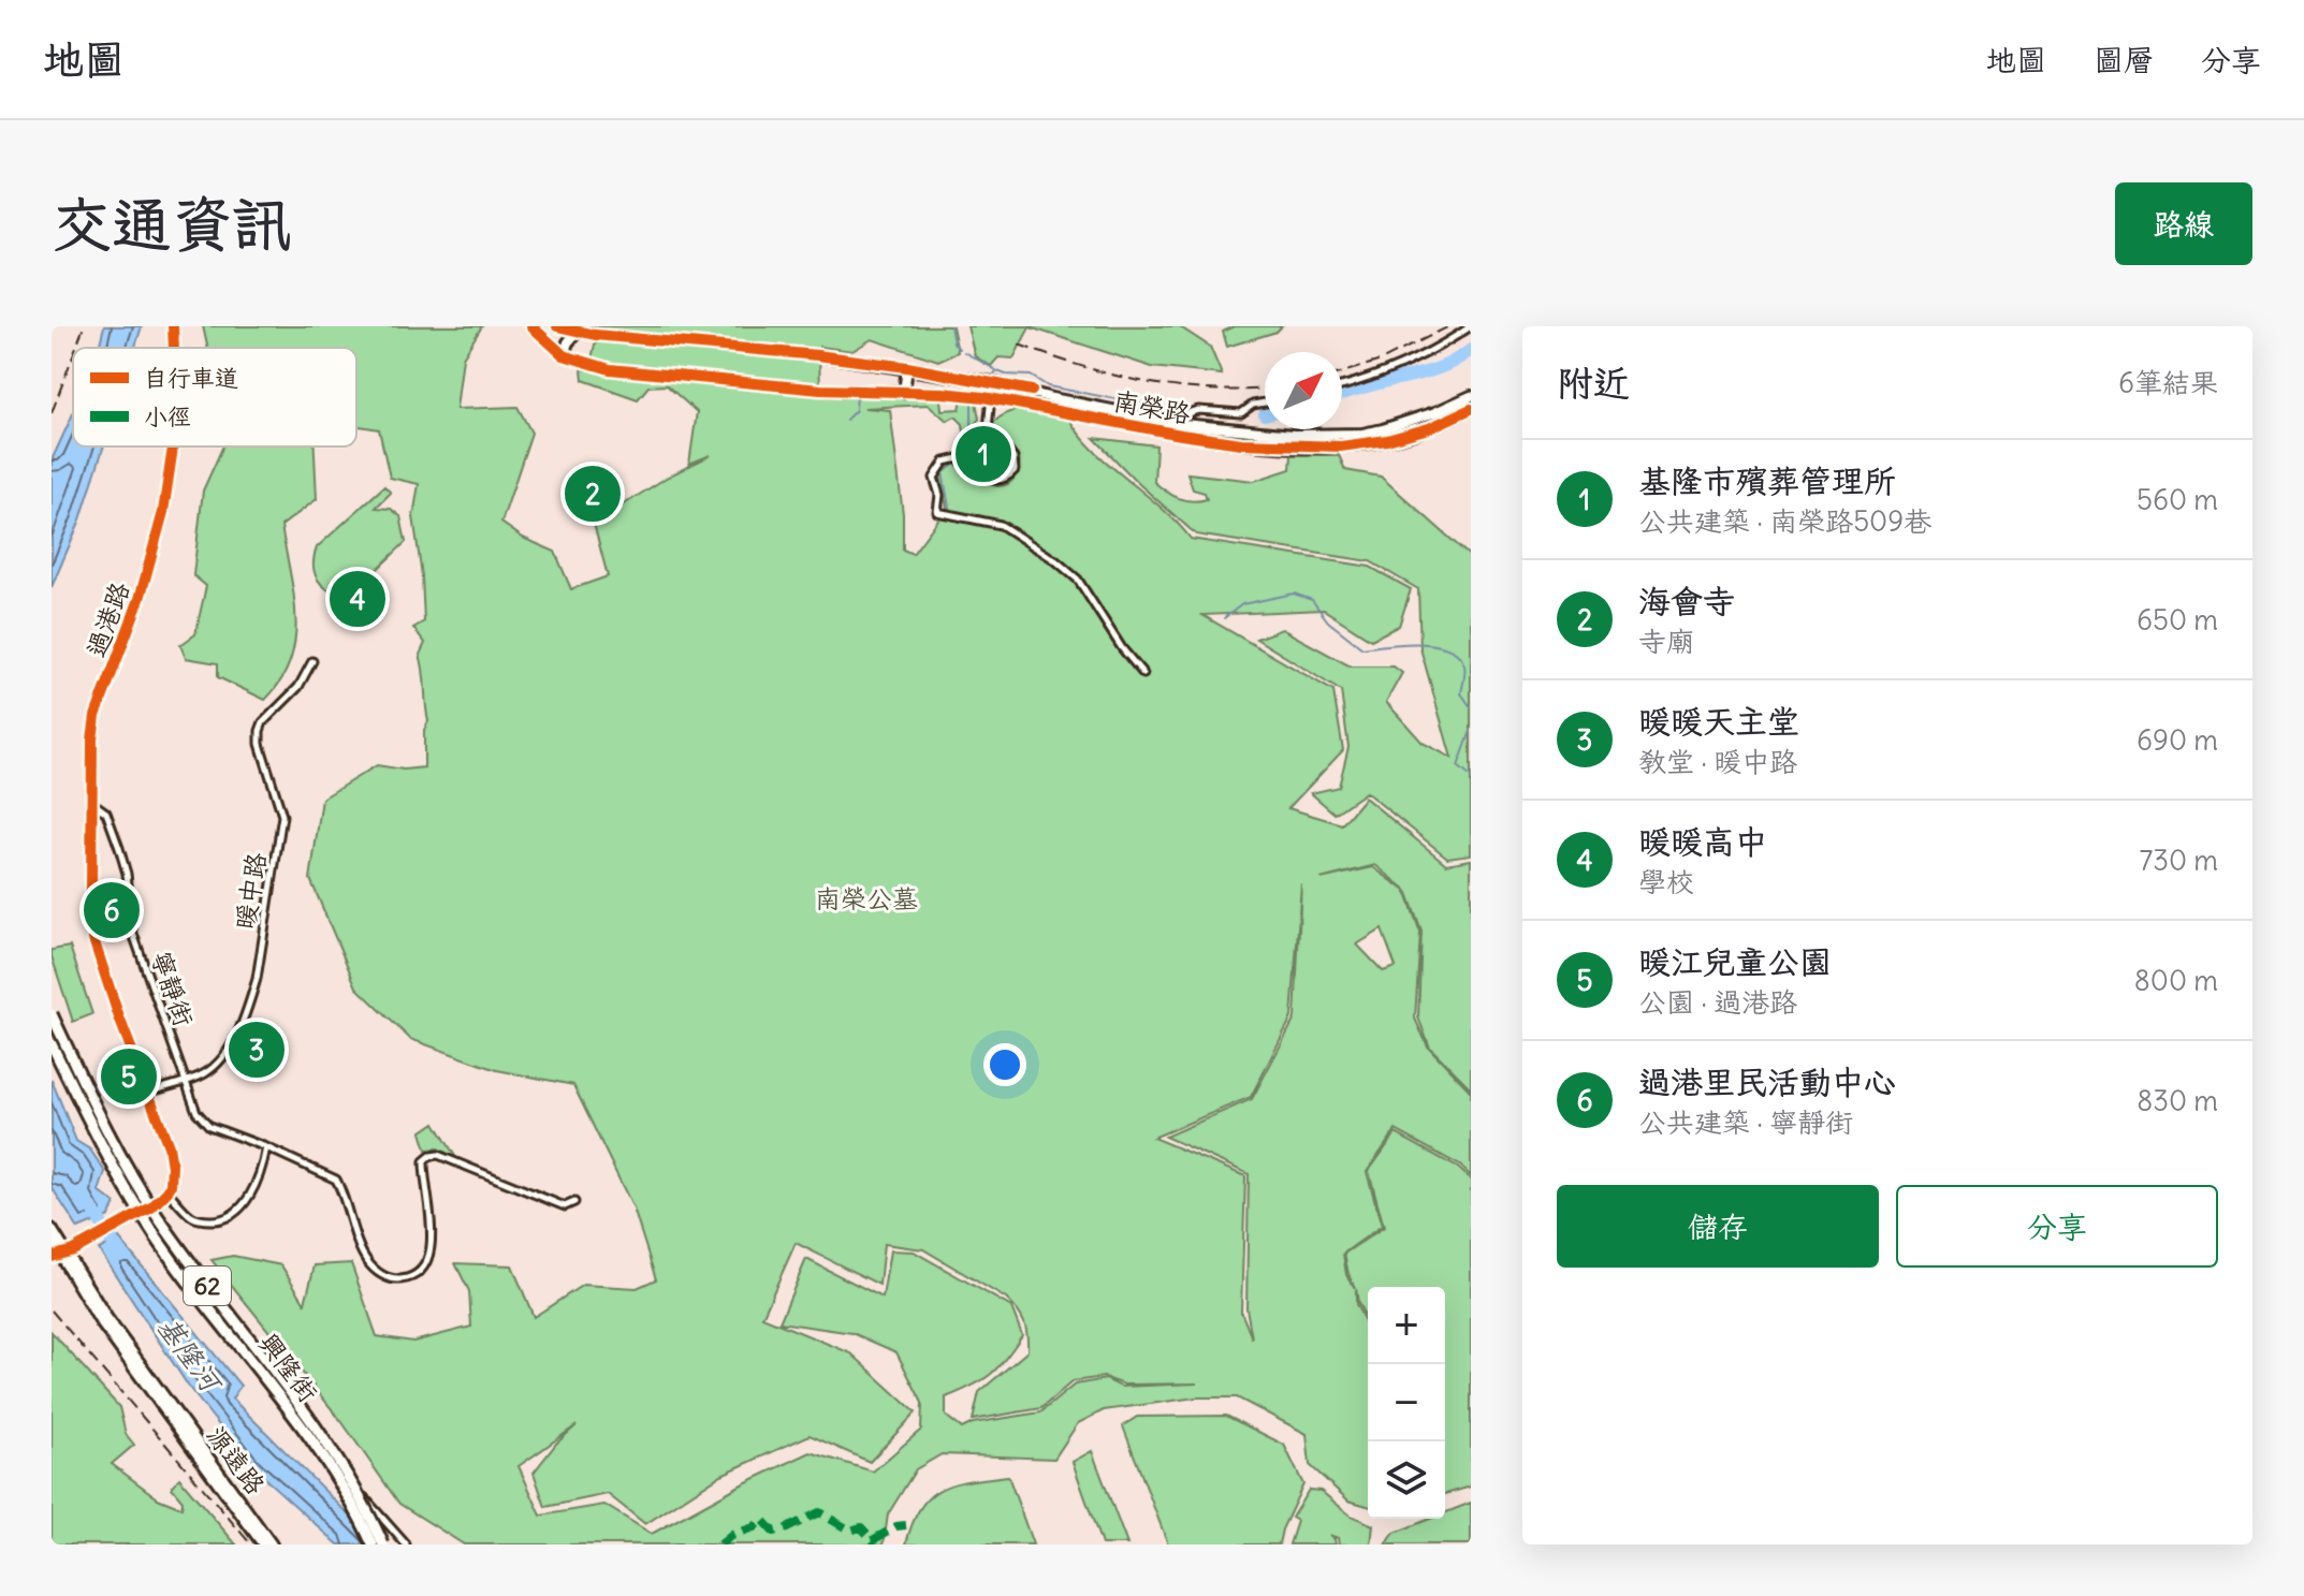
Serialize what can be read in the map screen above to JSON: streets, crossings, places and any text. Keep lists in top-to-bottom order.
{
  "streets": {
    "highway": ["62"],
    "main road": ["南榮路", "源遠路"],
    "street": [
      "過港路",
      "暖中路",
      "寧靜街",
      "興隆街"
    ]
  },
  "crossings": [
    ["過港路", "暖中路"],
    ["過港路", "寧靜街"],
    ["暖中路", "寧靜街"]
  ],
  "water": ["基隆河"],
  "parks": ["南榮公墓"],
  "legend": ["自行車道", "小徑"],
  "north": "top right",
  "page": {
    "header": "地圖",
    "nav": ["地圖", "圖層", "分享"],
    "buttons": [
      "路線",
      ["儲存", "分享"]
    ],
    "title": "交通資訊",
    "heading": ["附近", "6筆結果"],
    "pins": [
      "1",
      "2",
      "4",
      "6",
      "3",
      "5"
    ],
    "list": [
      {
        "mark": "1",
        "name": "基隆市殯葬管理所",
        "note": "公共建築 · 南榮路509巷",
        "value": "560 m"
      },
      {
        "mark": "2",
        "name": "海會寺",
        "note": "寺廟",
        "value": "650 m"
      },
      {
        "mark": "3",
        "name": "暖暖天主堂",
        "note": "教堂 · 暖中路",
        "value": "690 m"
      },
      {
        "mark": "4",
        "name": "暖暖高中",
        "note": "學校",
        "value": "730 m"
      },
      {
        "mark": "5",
        "name": "暖江兒童公園",
        "note": "公園 · 過港路",
        "value": "800 m"
      },
      {
        "mark": "6",
        "name": "過港里民活動中心",
        "note": "公共建築 · 寧靜街",
        "value": "830 m"
      }
    ],
    "map_buttons": ["+", "−"]
  }
}
